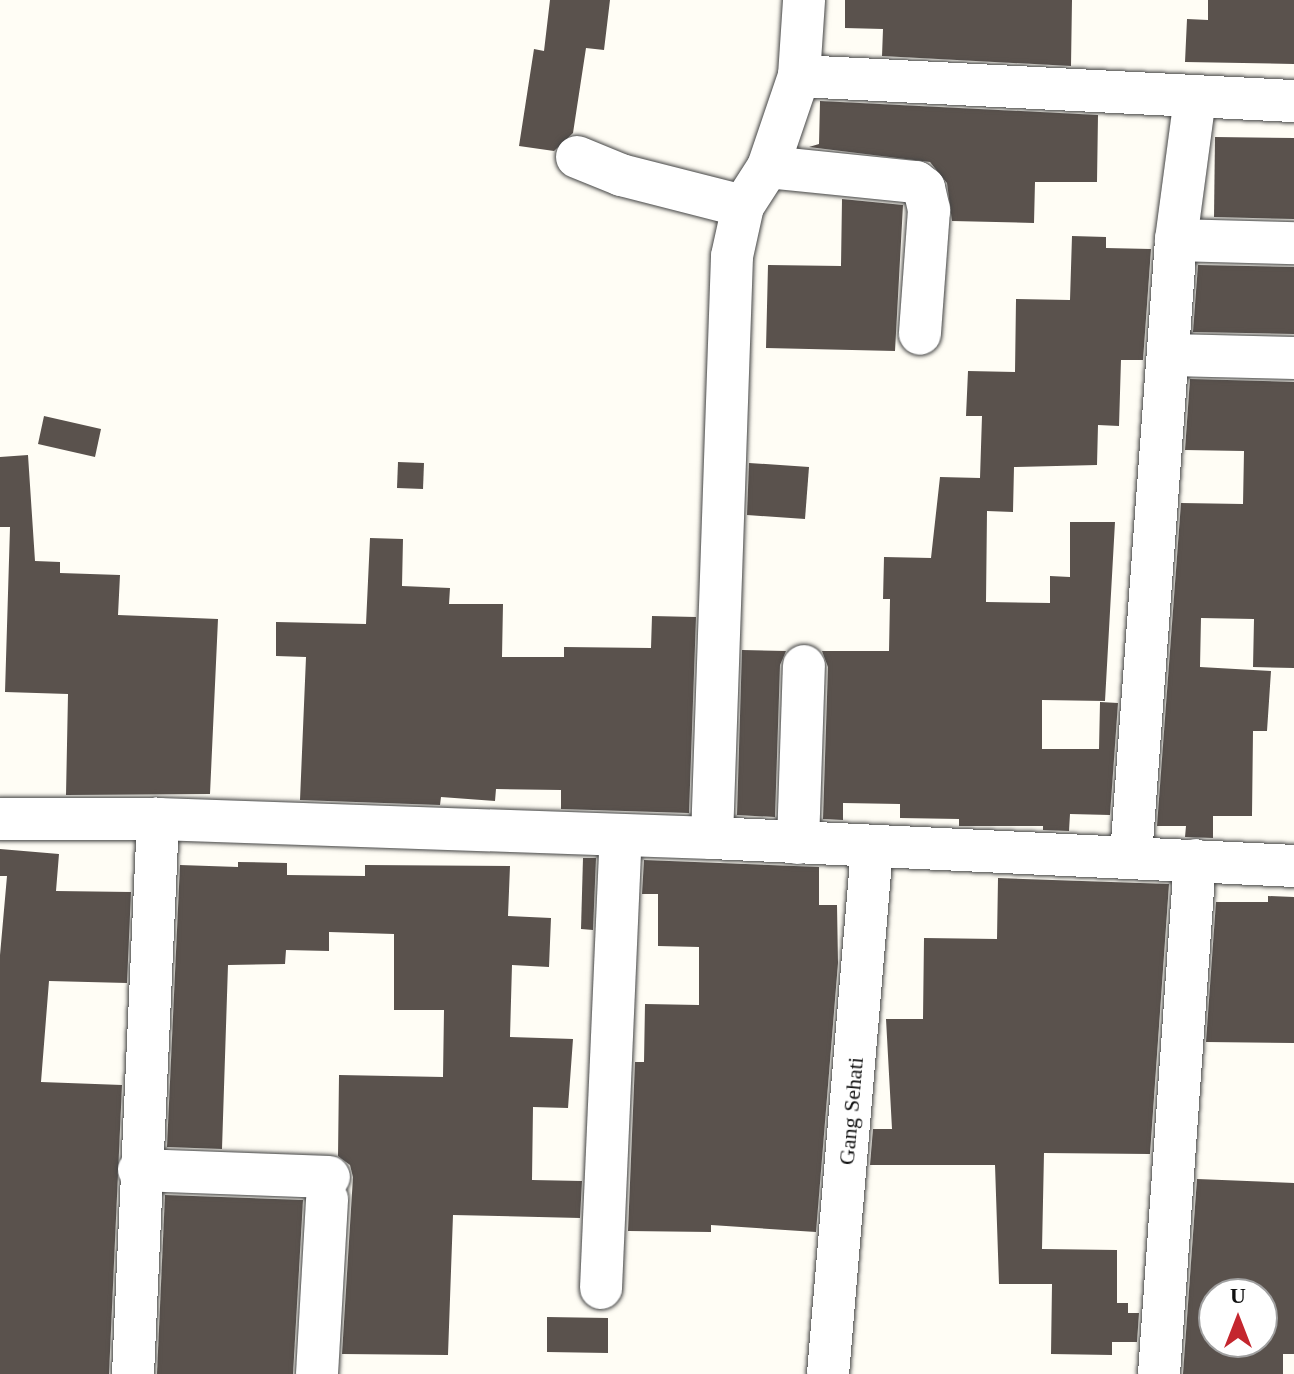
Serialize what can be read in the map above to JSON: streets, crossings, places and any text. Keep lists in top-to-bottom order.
{
  "streets": {
    "street": ["Gang Sehati"]
  },
  "north": "top"
}
